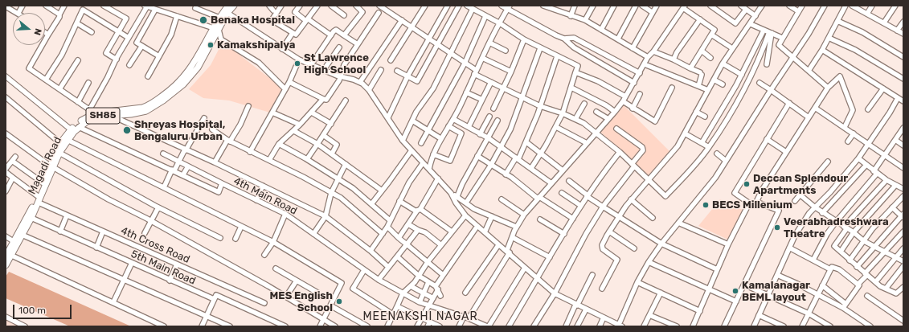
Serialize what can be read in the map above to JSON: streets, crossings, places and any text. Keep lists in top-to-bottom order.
{
  "streets": {
    "main road": ["SH85", "Magadi Road"],
    "street": ["4th Main Road", "4th Cross Road", "5th Main Road"]
  },
  "crossings": [
    ["Magadi Road", "4th Main Road"],
    ["Magadi Road", "4th Cross Road"],
    ["Magadi Road", "5th Main Road"]
  ],
  "districts": ["MEENAKSHI NAGAR"],
  "places": [
    "Benaka Hospital",
    "Kamakshipalya",
    "St Lawrence High School",
    "Shreyas Hospital, Bengaluru Urban",
    "Deccan Splendour Apartments",
    "BECS Millenium",
    "Veerabhadreshwara Theatre",
    "Kamalanagar BEML layout",
    "MES English School"
  ],
  "scale_bar": "100 m",
  "north": "right"
}
